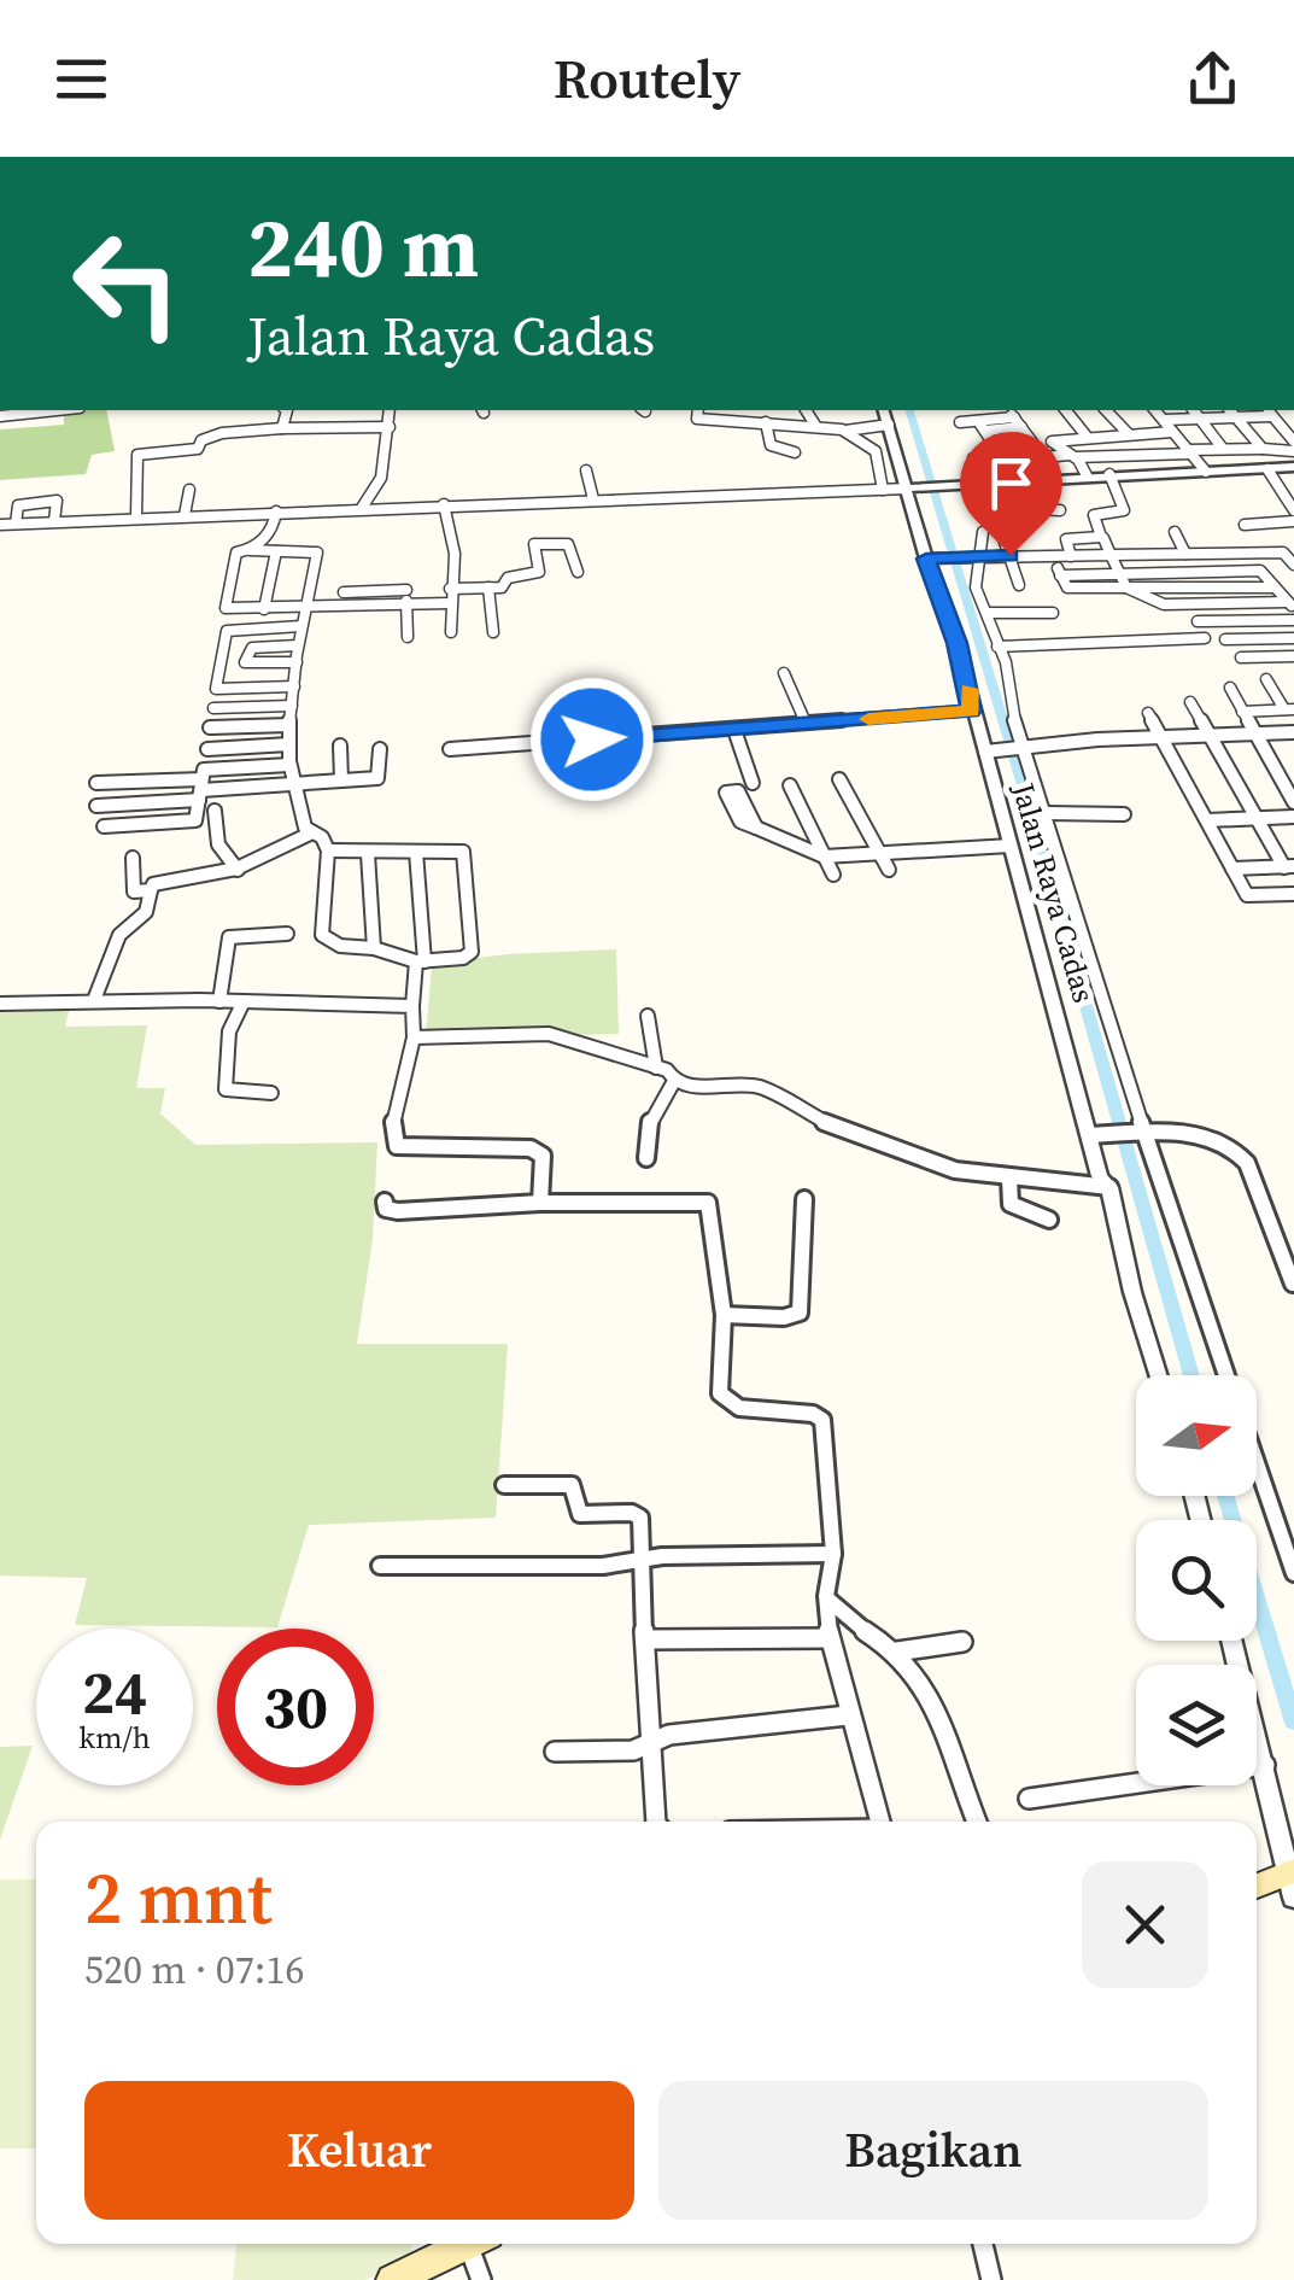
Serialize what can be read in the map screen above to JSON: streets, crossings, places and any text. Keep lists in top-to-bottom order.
{
  "streets": {
    "street": ["Jalan Raya Cadas"]
  },
  "north": "right",
  "page": {
    "header": "Routely",
    "turn": ["240 m", "Jalan Raya Cadas"],
    "speed": "24 km/h",
    "limit": "30",
    "heading": ["2 mnt", "520 m · 07:16"],
    "buttons": ["Keluar", "Bagikan"]
  }
}
